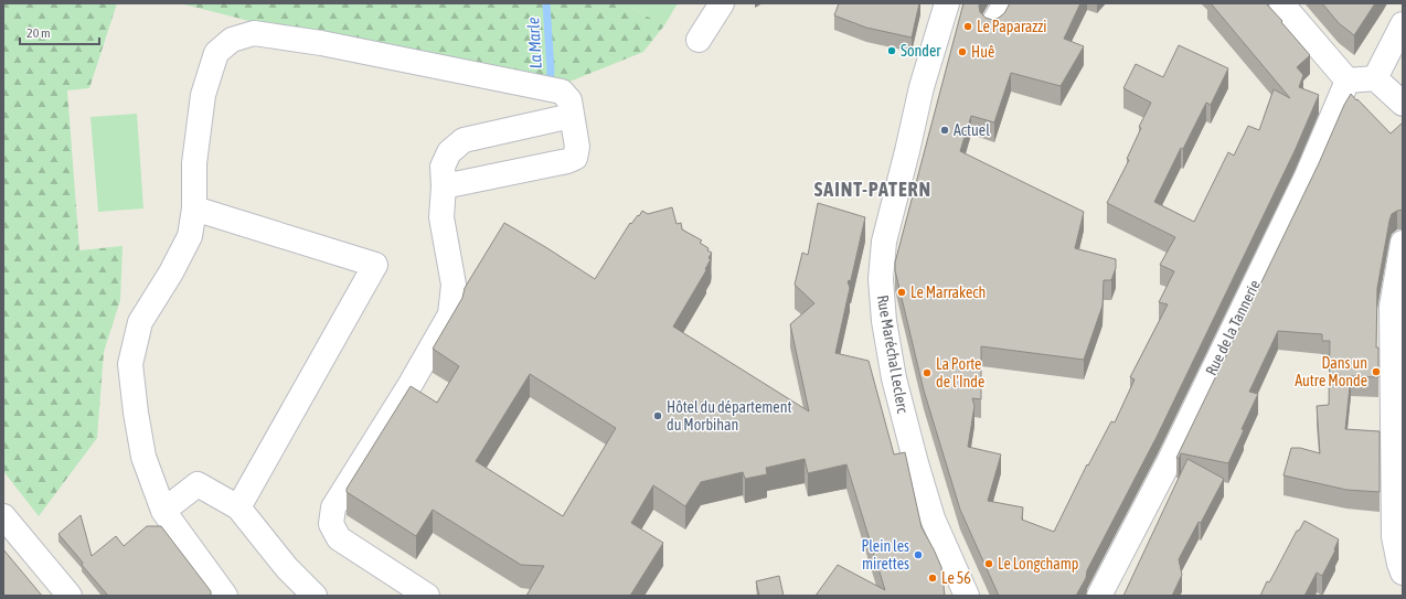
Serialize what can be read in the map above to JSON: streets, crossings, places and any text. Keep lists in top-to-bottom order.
{
  "streets": {
    "street": ["Rue de la Tannerie", "Rue Maréchal Leclerc"]
  },
  "districts": ["SAINT-PATERN"],
  "water": ["La Marle"],
  "places": [
    "Le Paparazzi",
    "Sonder",
    "Huê",
    "Actuel",
    "Le Marrakech",
    "Dans un Autre Monde",
    "La Porte de l'Inde",
    "Hôtel du département du Morbihan",
    "Plein les mirettes",
    "Le Longchamp",
    "Le 56"
  ],
  "scale_bar": "20 m"
}
